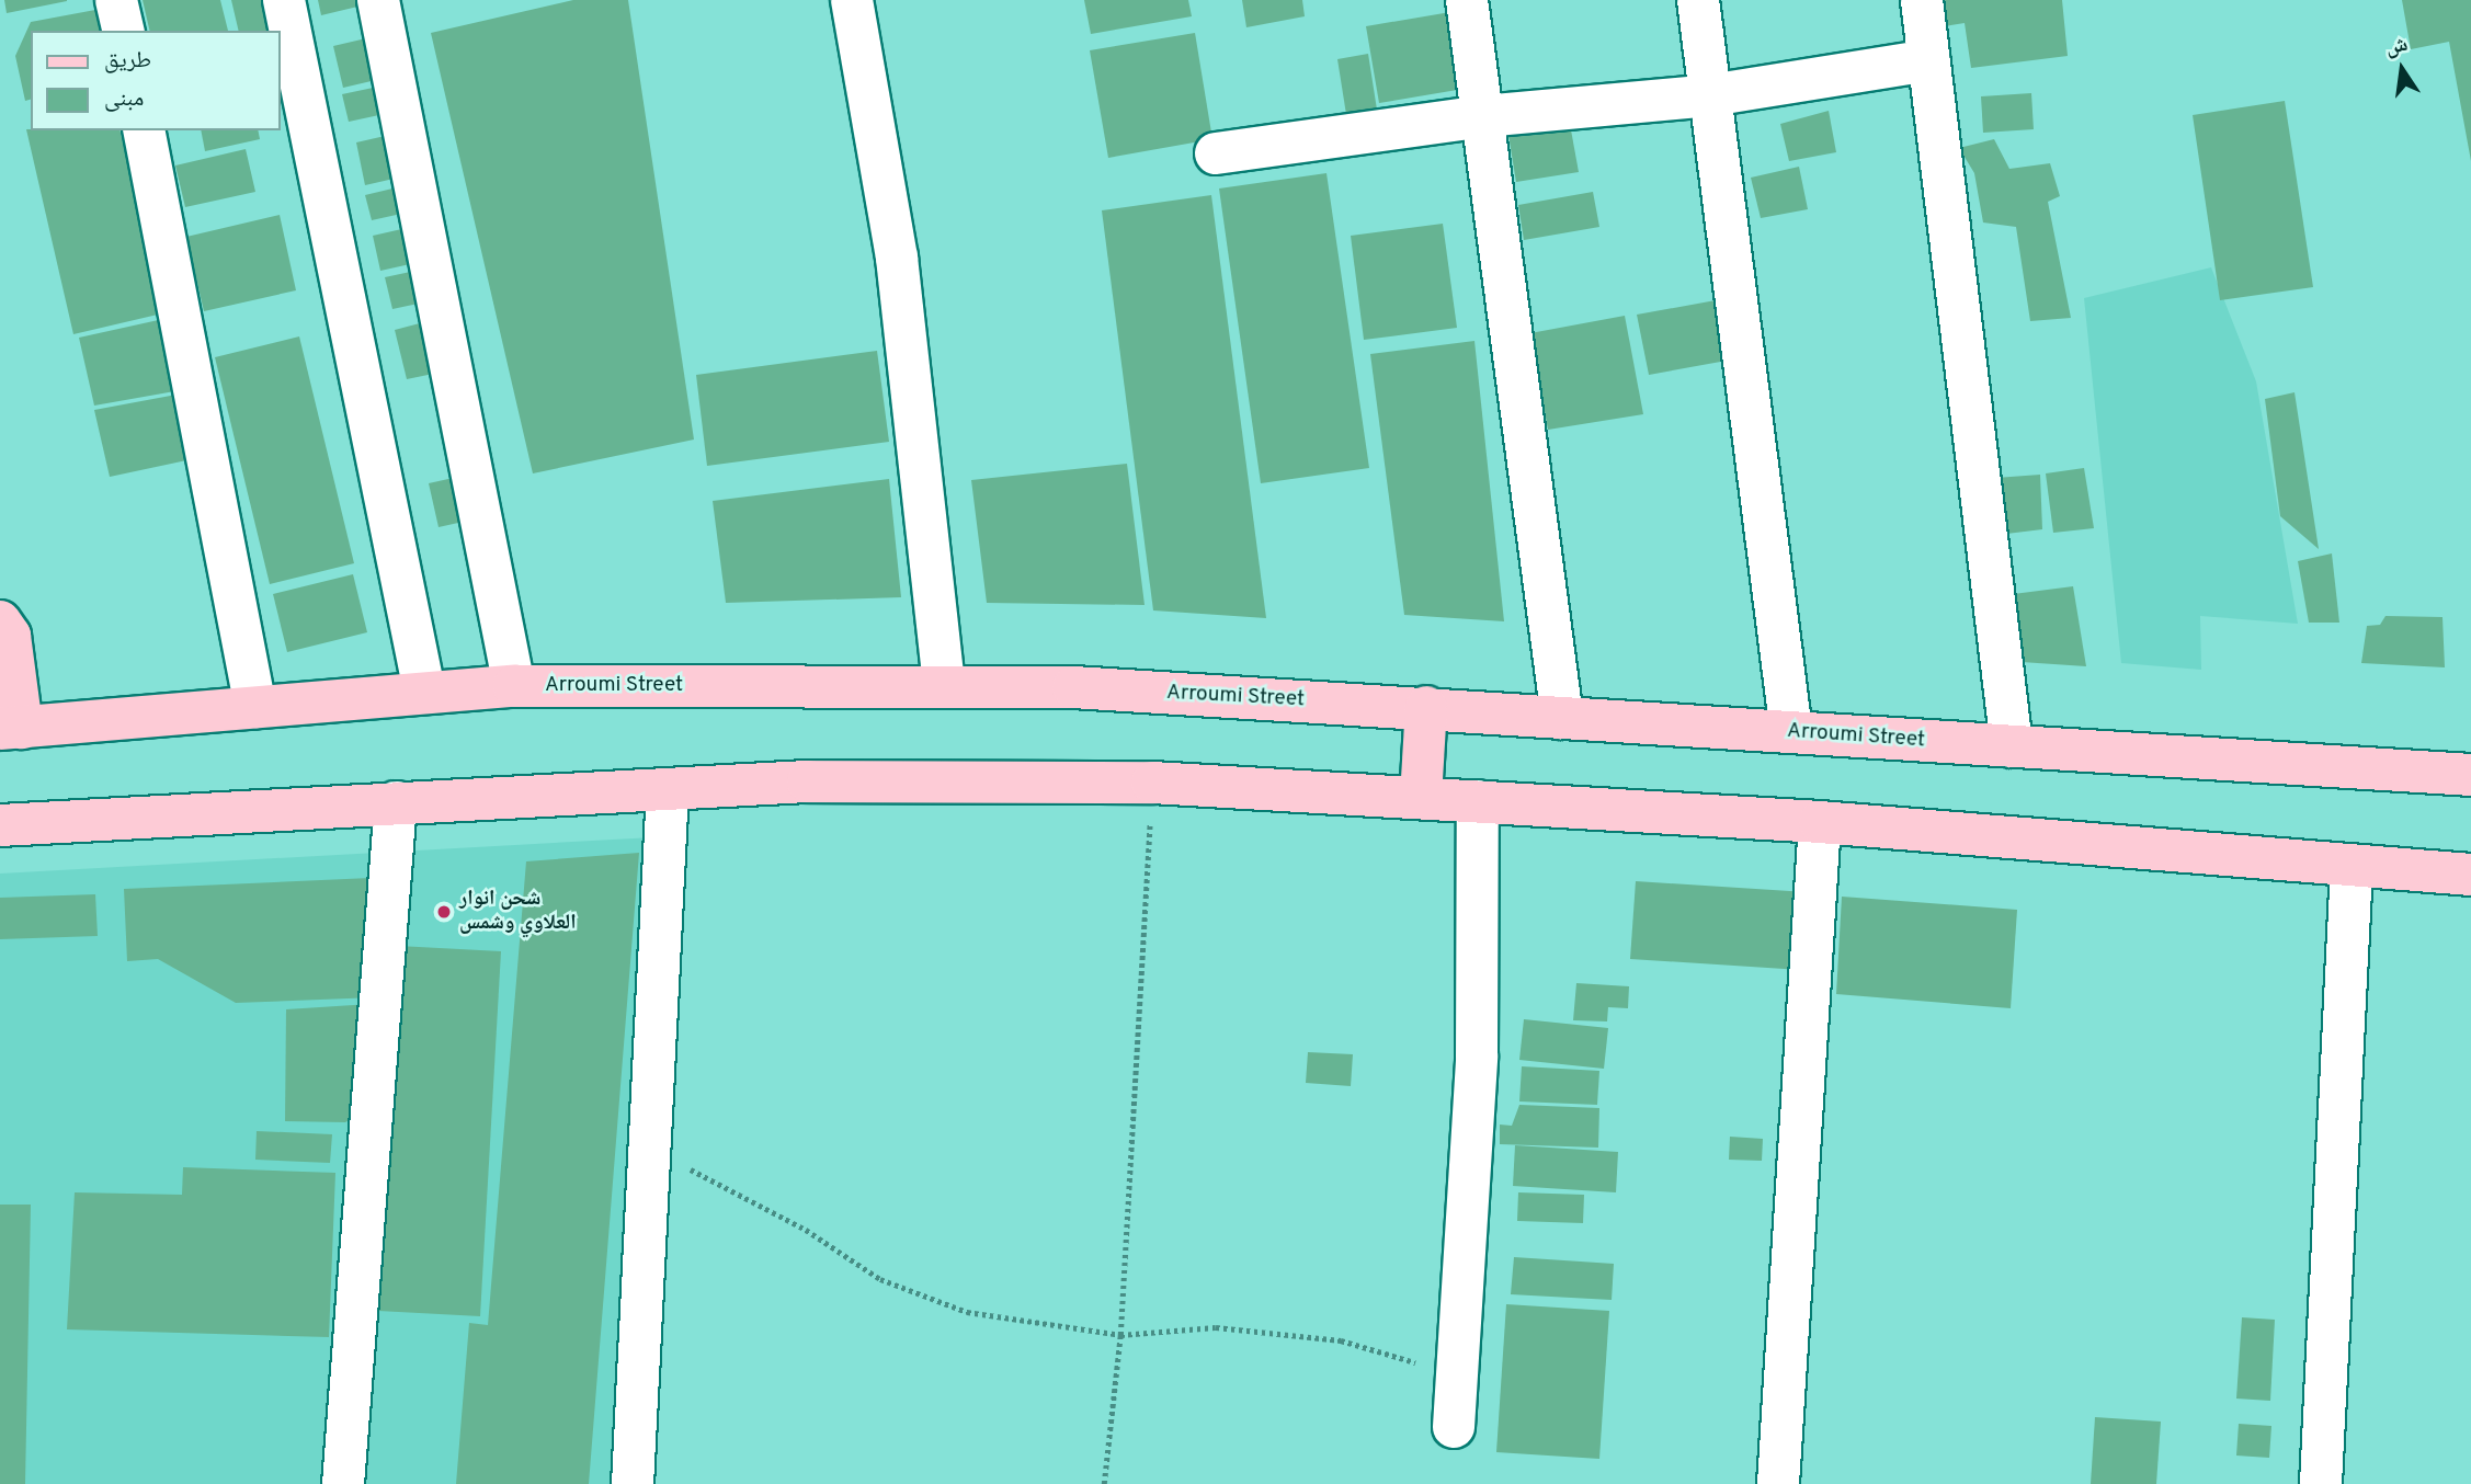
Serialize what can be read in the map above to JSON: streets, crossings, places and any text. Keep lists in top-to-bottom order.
{
  "streets": {
    "main road": ["Arroumi Street"]
  },
  "places": ["شحن انوار العلاوي وشمس"],
  "legend": ["طريق", "مبنى"],
  "north": "top"
}
